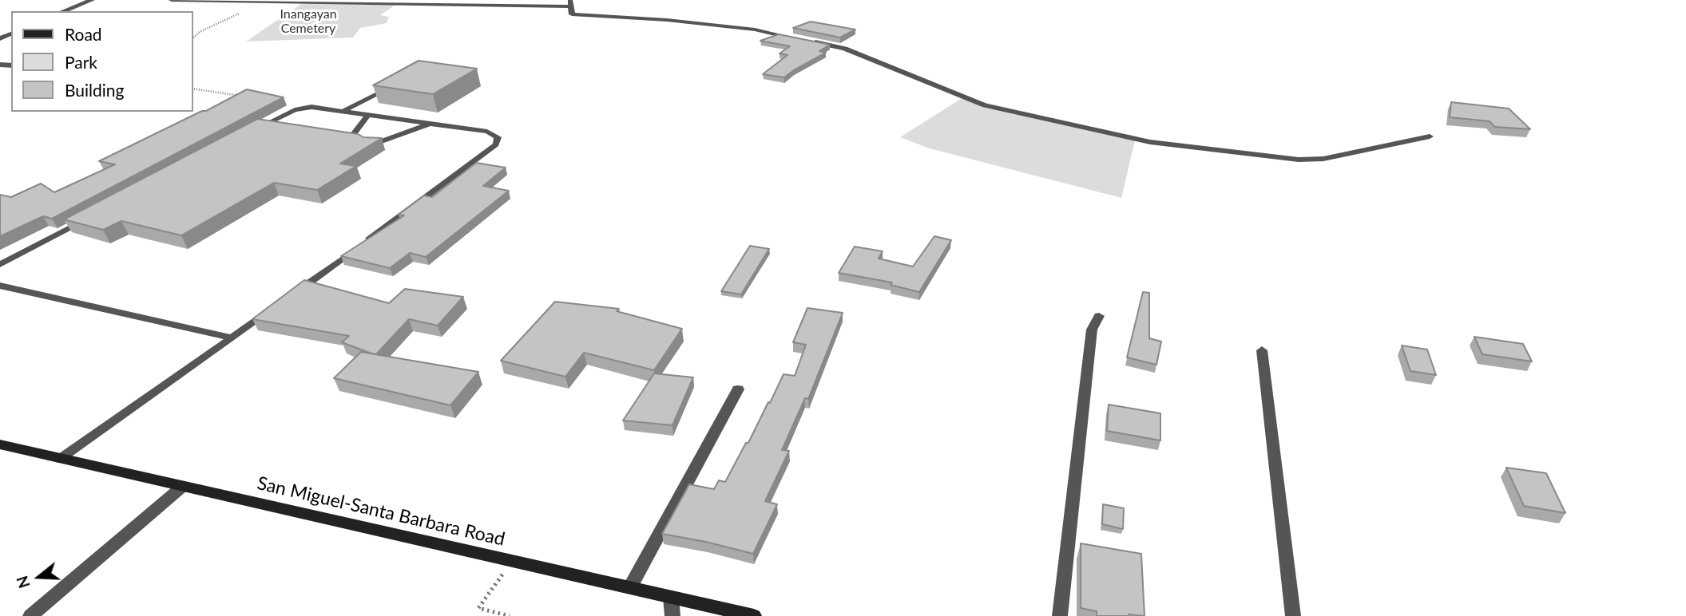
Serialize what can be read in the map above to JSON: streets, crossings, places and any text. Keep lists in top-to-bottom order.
{
  "streets": {
    "main road": ["San Miguel-Santa Barbara Road"]
  },
  "parks": ["Inangayan Cemetery"],
  "legend": ["Road", "Park", "Building"],
  "north": "left"
}
